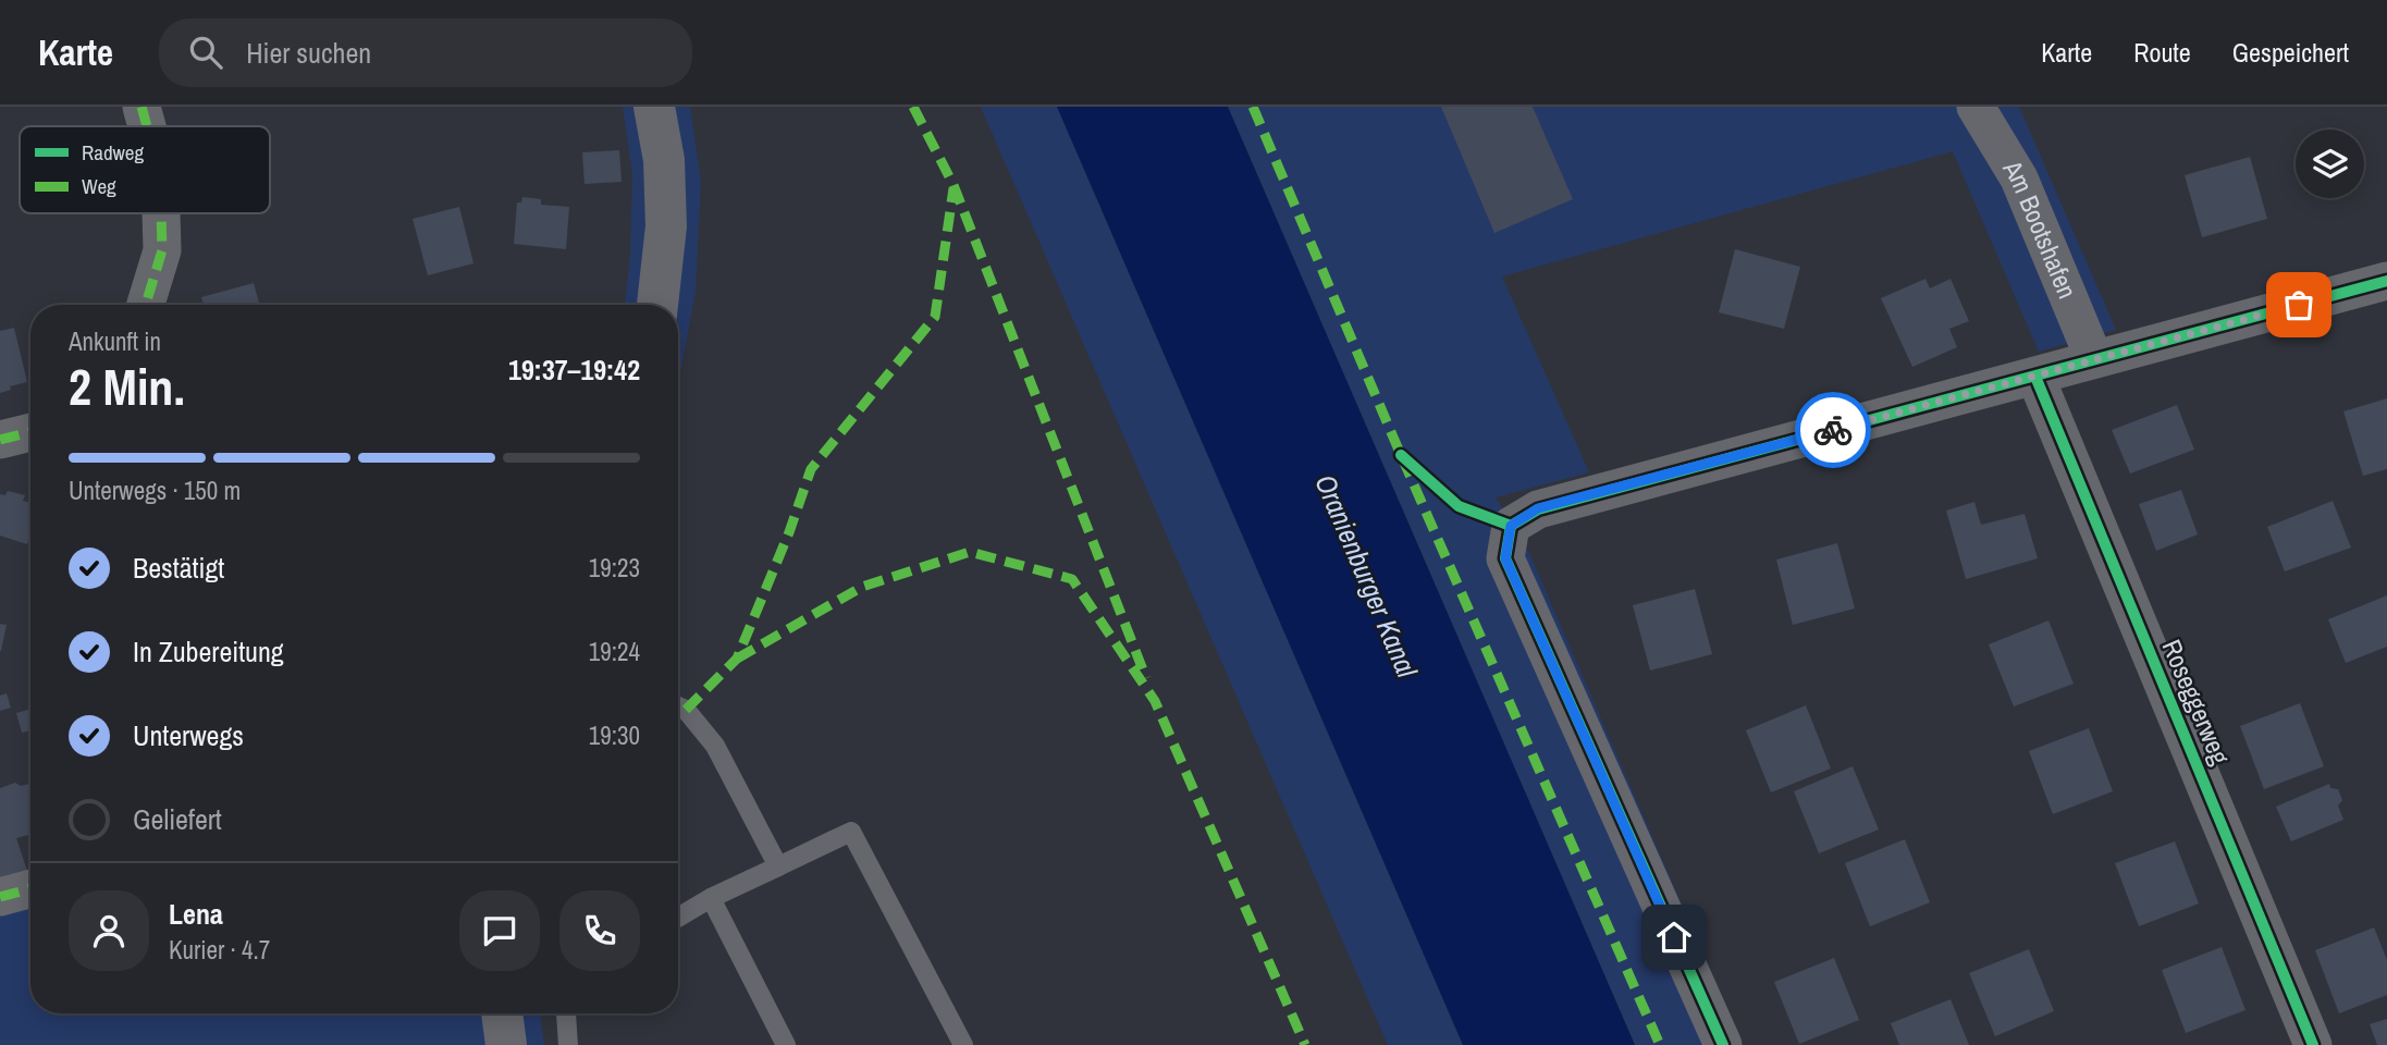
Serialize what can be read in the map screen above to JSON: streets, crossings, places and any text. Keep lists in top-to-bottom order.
{
  "streets": {
    "street": ["Am Bootshafen", "Roseggerweg"]
  },
  "water": ["Oranienburger Kanal"],
  "legend": ["Radweg", "Weg"],
  "page": {
    "header": "Karte",
    "search": "Hier suchen",
    "nav": ["Karte", "Route", "Gespeichert"],
    "heading": ["2 Min.", "Ankunft in", "19:37–19:42"],
    "panel": ["Lena", "Kurier · 4.7"],
    "bar": "Unterwegs · 150 m",
    "list": [
      ["Bestätigt", "19:23"],
      ["In Zubereitung", "19:24"],
      ["Unterwegs", "19:30"],
      "Geliefert"
    ]
  }
}
